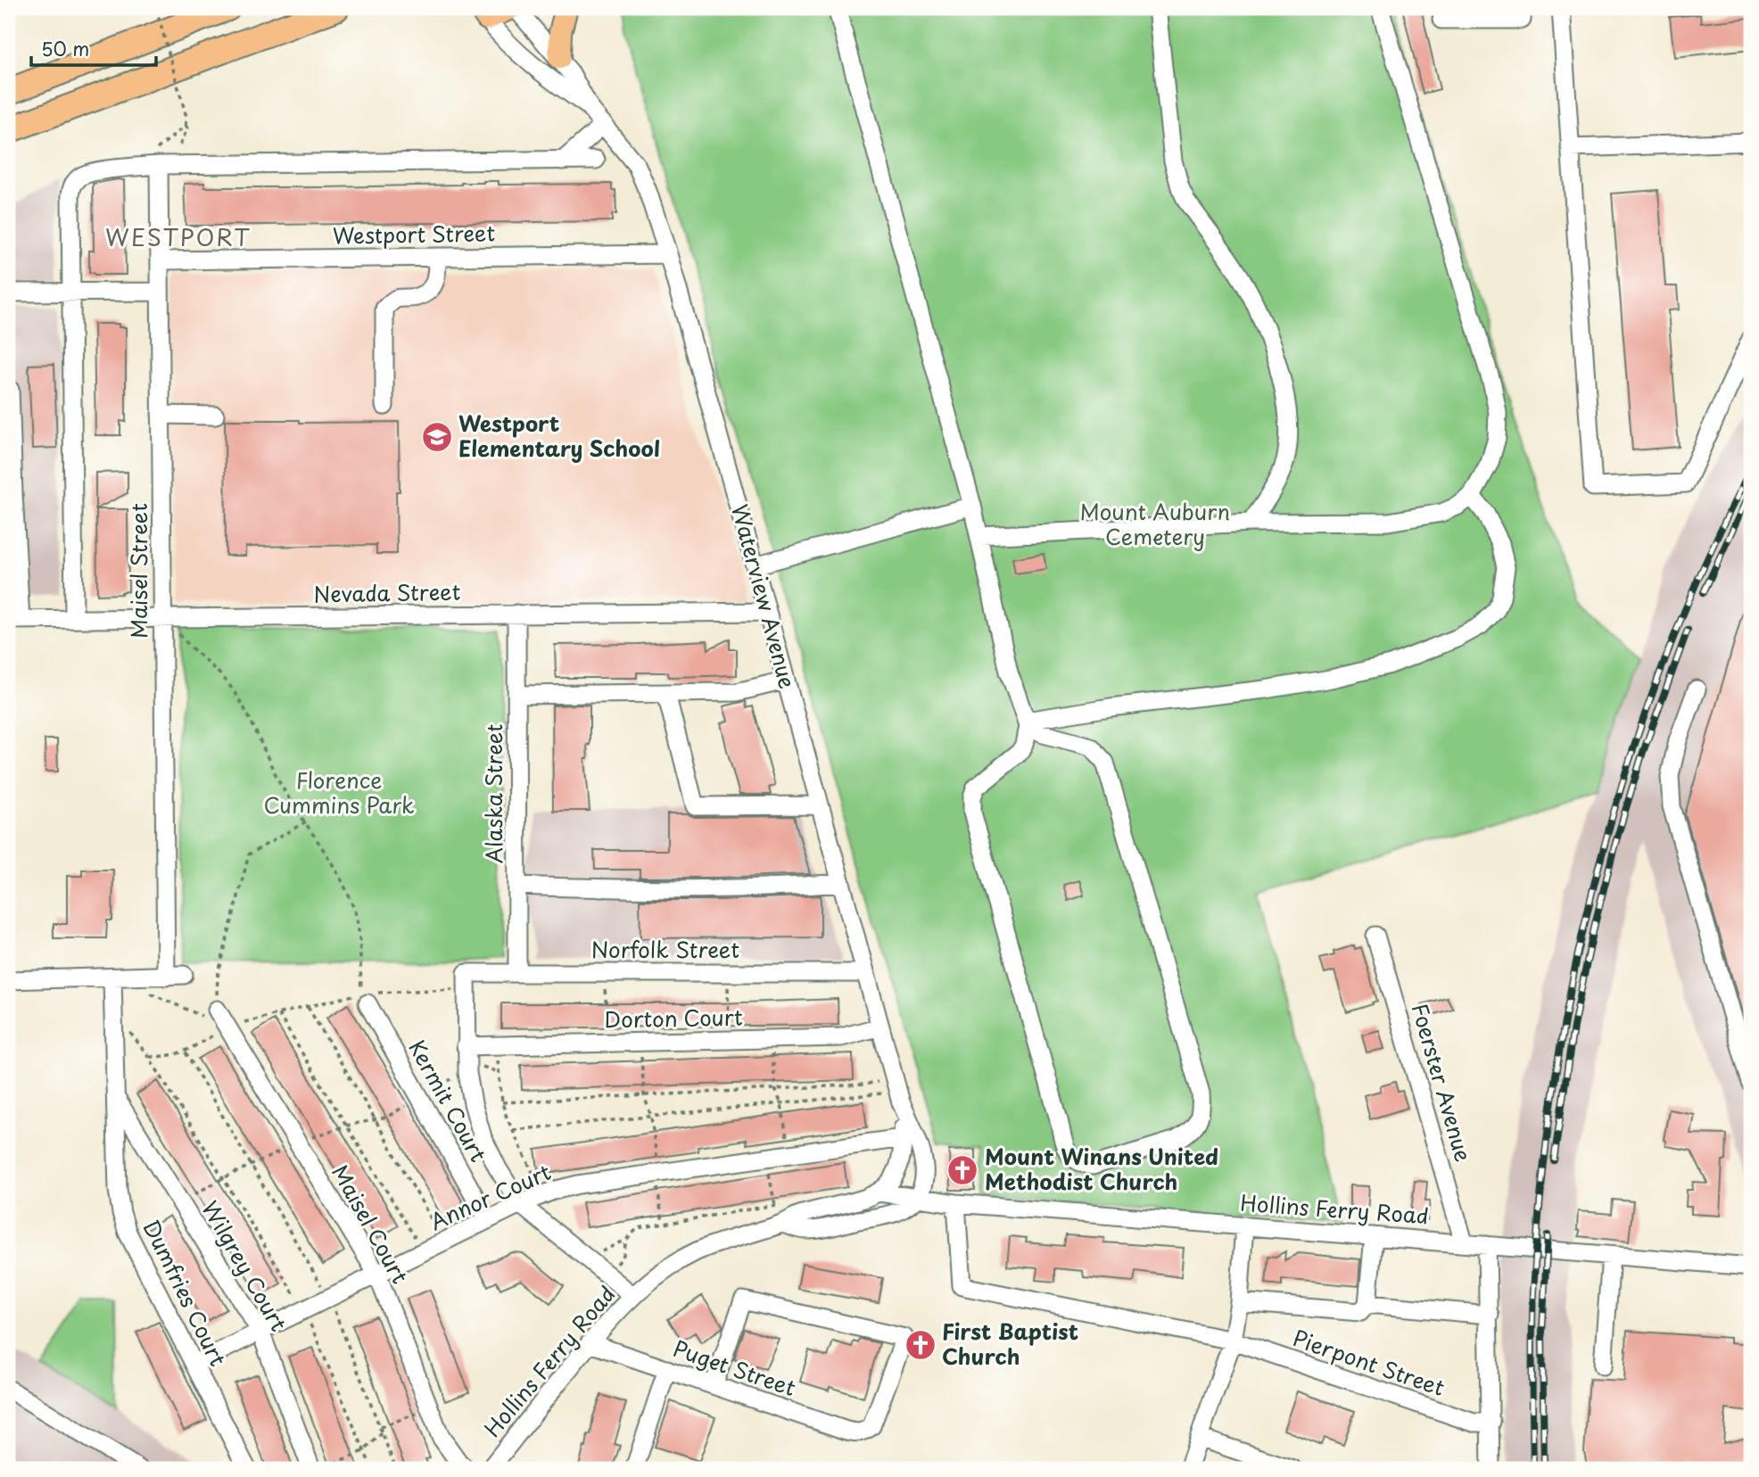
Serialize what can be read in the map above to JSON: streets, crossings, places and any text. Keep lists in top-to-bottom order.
{
  "streets": {
    "street": [
      "Westport Street",
      "Maisel Street",
      "Nevada Street",
      "Waterview Avenue",
      "Alaska Street",
      "Norfolk Street",
      "Dorton Court",
      "Foerster Avenue",
      "Kermit Court",
      "Annor Court",
      "Hollins Ferry Road",
      "Maisel Court",
      "Wilgrey Court",
      "Dumfries Court",
      "Pierpont Street",
      "Puget Street"
    ]
  },
  "crossings": [
    ["Westport Street", "Maisel Street"],
    ["Westport Street", "Waterview Avenue"],
    ["Maisel Street", "Nevada Street"],
    ["Nevada Street", "Waterview Avenue"],
    ["Nevada Street", "Alaska Street"],
    ["Waterview Avenue", "Norfolk Street"],
    ["Waterview Avenue", "Dorton Court"],
    ["Waterview Avenue", "Annor Court"],
    ["Waterview Avenue", "Hollins Ferry Road"],
    ["Alaska Street", "Norfolk Street"],
    ["Foerster Avenue", "Hollins Ferry Road"],
    ["Kermit Court", "Annor Court"],
    ["Annor Court", "Maisel Court"],
    ["Annor Court", "Wilgrey Court"],
    ["Annor Court", "Dumfries Court"],
    ["Hollins Ferry Road", "Pierpont Street"],
    ["Hollins Ferry Road", "Puget Street"],
    ["Wilgrey Court", "Dumfries Court"]
  ],
  "districts": ["WESTPORT"],
  "parks": ["Mount Auburn Cemetery", "Florence Cummins Park"],
  "places": {
    "school or university": ["Westport Elementary School"],
    "church": ["Mount Winans United Methodist Church", "First Baptist Church"]
  },
  "scale_bar": "50 m"
}
